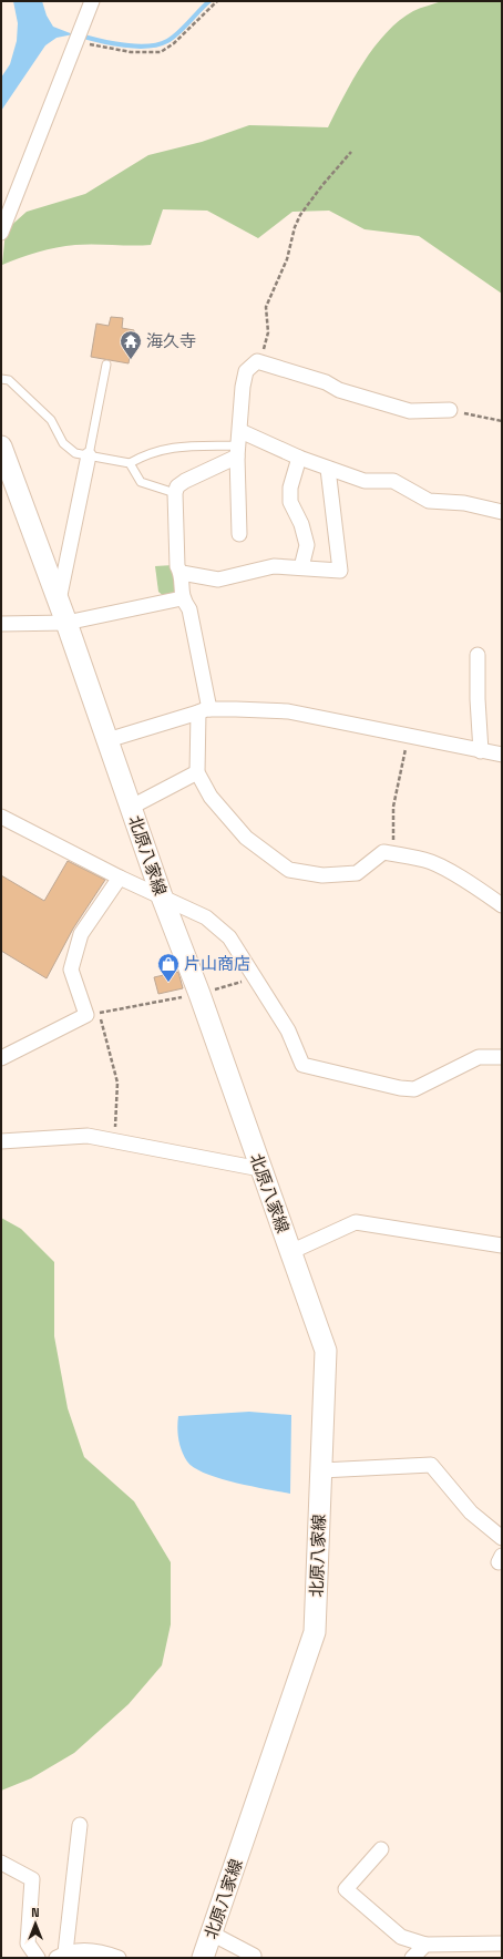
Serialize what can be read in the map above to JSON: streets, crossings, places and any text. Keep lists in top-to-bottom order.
{
  "streets": {
    "main road": ["北原八家線"]
  },
  "places": {
    "temple": ["海久寺"],
    "shop": ["片山商店"]
  },
  "north": "top"
}
